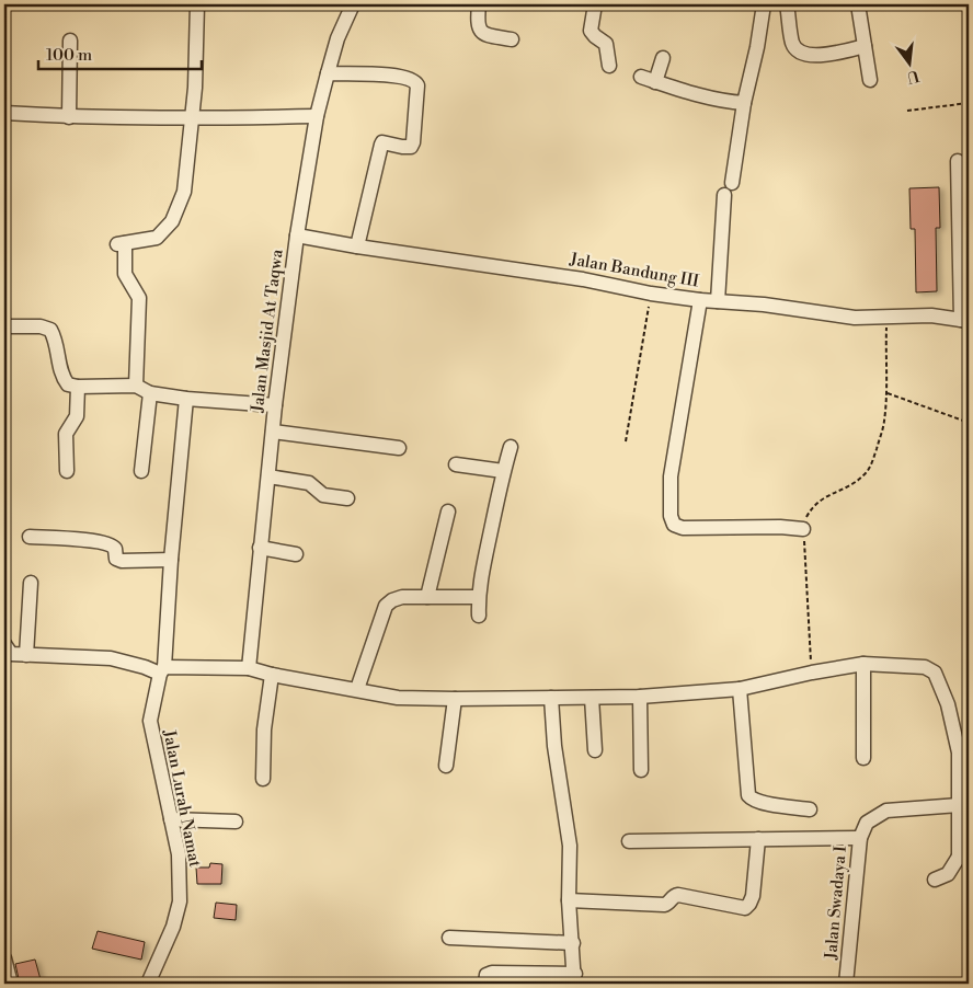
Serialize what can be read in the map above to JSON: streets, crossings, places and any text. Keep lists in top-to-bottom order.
{
  "streets": {
    "street": [
      "Jalan Bandung III",
      "Jalan Masjid At Taqwa",
      "Jalan Lurah Namat",
      "Jalan Swadaya I"
    ]
  },
  "crossings": [
    ["Jalan Bandung III", "Jalan Masjid At Taqwa"]
  ],
  "scale_bar": "100 m",
  "north": "bottom"
}
